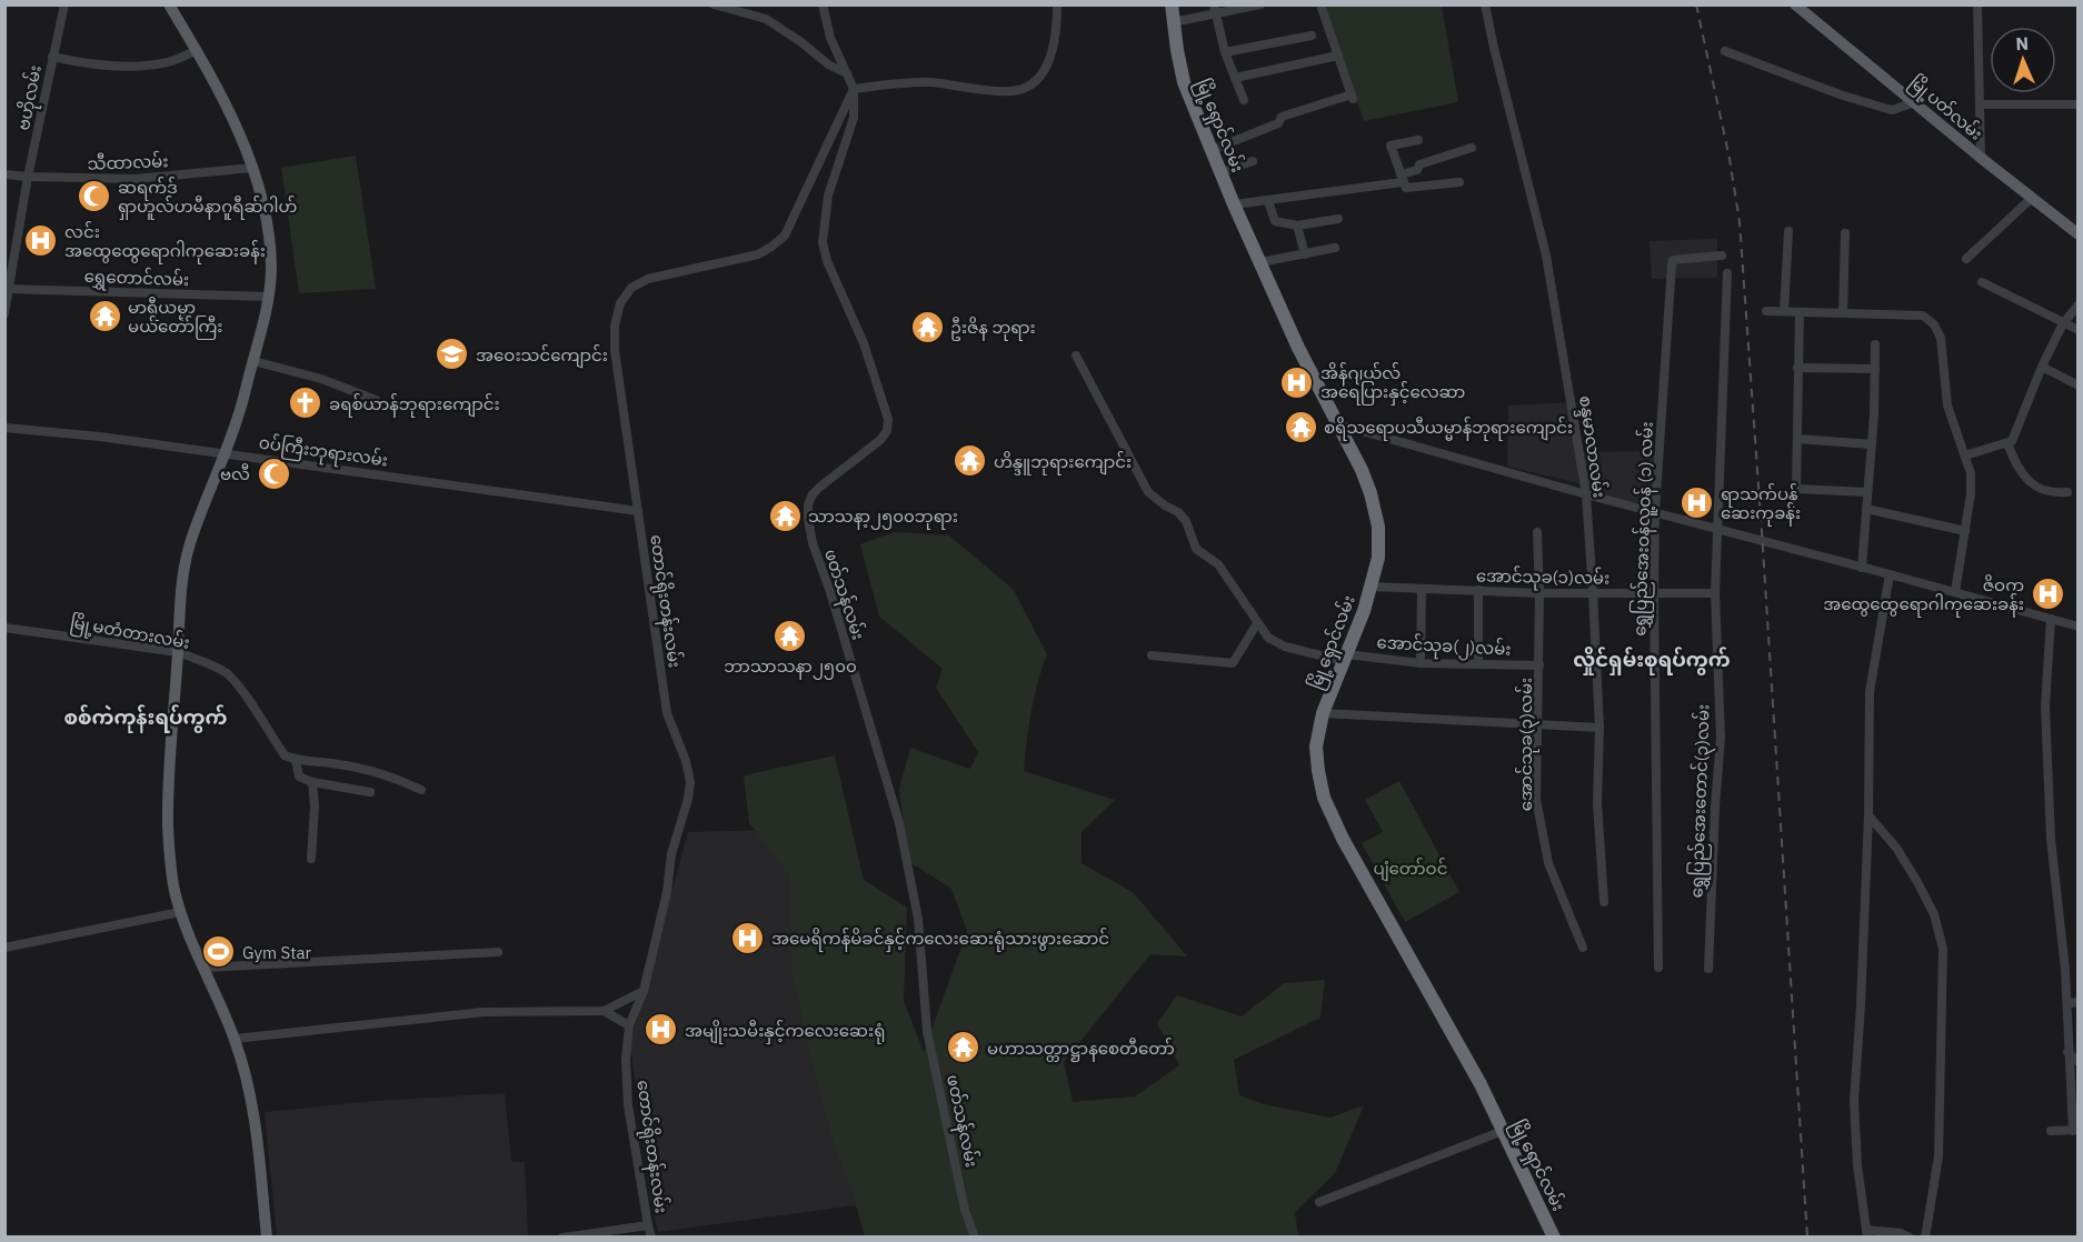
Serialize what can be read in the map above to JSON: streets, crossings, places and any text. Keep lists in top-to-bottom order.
{
  "streets": {
    "highway": ["မြို့ရှောင်လမ်း"],
    "main road": ["မြို့ပတ်လမ်း"],
    "street": [
      "ဗဟိုလမ်း",
      "သီထာလမ်း",
      "ရွှေတောင်လမ်း",
      "စန္ဒမာလာလမ်း",
      "ဝပ်ကြီးဘုရားလမ်း",
      "ရွှေပြည်အေးဝန်လူ့ဝန် (၁) လမ်း",
      "အောင်သုခ(၁)လမ်း",
      "ဖတ်သန်လမ်း",
      "တောင်ရိုးတန်းလမ်း",
      "မြို့မတံတားလမ်း",
      "အောင်သုခ(၂)လမ်း",
      "အောင်သုခ(၃)လမ်း",
      "ရွှေပြည်အေးတောင်(၃)လမ်း"
    ]
  },
  "crossings": [
    ["ဗဟိုလမ်း", "သီထာလမ်း"],
    ["ဗဟိုလမ်း", "ရွှေတောင်လမ်း"],
    ["မြို့ရှောင်လမ်း", "အောင်သုခ(၁)လမ်း"],
    ["မြို့ရှောင်လမ်း", "အောင်သုခ(၂)လမ်း"],
    ["စန္ဒမာလာလမ်း", "အောင်သုခ(၁)လမ်း"],
    ["ဝပ်ကြီးဘုရားလမ်း", "တောင်ရိုးတန်းလမ်း"],
    ["ရွှေပြည်အေးဝန်လူ့ဝန် (၁) လမ်း", "အောင်သုခ(၁)လမ်း"],
    ["အောင်သုခ(၁)လမ်း", "အောင်သုခ(၃)လမ်း"],
    ["အောင်သုခ(၁)လမ်း", "ရွှေပြည်အေးတောင်(၃)လမ်း"],
    ["ဖတ်သန်လမ်း", "တောင်ရိုးတန်းလမ်း"],
    ["အောင်သုခ(၂)လမ်း", "အောင်သုခ(၃)လမ်း"]
  ],
  "districts": ["လှိုင်ရှမ်းစုရပ်ကွက်", "စစ်ကဲကုန်းရပ်ကွက်"],
  "parks": ["ပျံတော်ဝင်"],
  "places": {
    "mosque": ["ဆရက်ဒ် ရှာဟူလ်ဟမီနာဂူရီဆ်ဂါဟ်", "ဗလီ"],
    "hospital": [
      "လင်း အထွေထွေရောဂါကုဆေးခန်း",
      "အိန်ဂျယ်လ် အရေပြားနှင့်လေဆာ",
      "ရာသက်ပန် ဆေးကုခန်း",
      "ဇိဝက အထွေထွေရောဂါကုဆေးခန်း",
      "အမေရိကန်မိခင်နှင့်ကလေးဆေးရုံသားဖွားဆောင်",
      "အမျိုးသမီးနှင့်ကလေးဆေးရုံ"
    ],
    "temple": [
      "မာရီယမ္မာ မယ်တော်ကြီး",
      "ဦးဇိန ဘုရား",
      "စရိသရောပသီယမ္မာန်ဘုရားကျောင်း",
      "ဟိန္ဒူဘုရားကျောင်း",
      "သာသနာ့၂၅၀၀ဘုရား",
      "ဘာသာသနာ၂၅၀၀",
      "မဟာသတ္တာဋ္ဌာနစေတီတော်"
    ],
    "school or university": ["အဝေးသင်ကျောင်း"],
    "church": ["ခရစ်ယာန်ဘုရားကျောင်း"],
    "sports": ["Gym Star"]
  },
  "north": "top"
}
